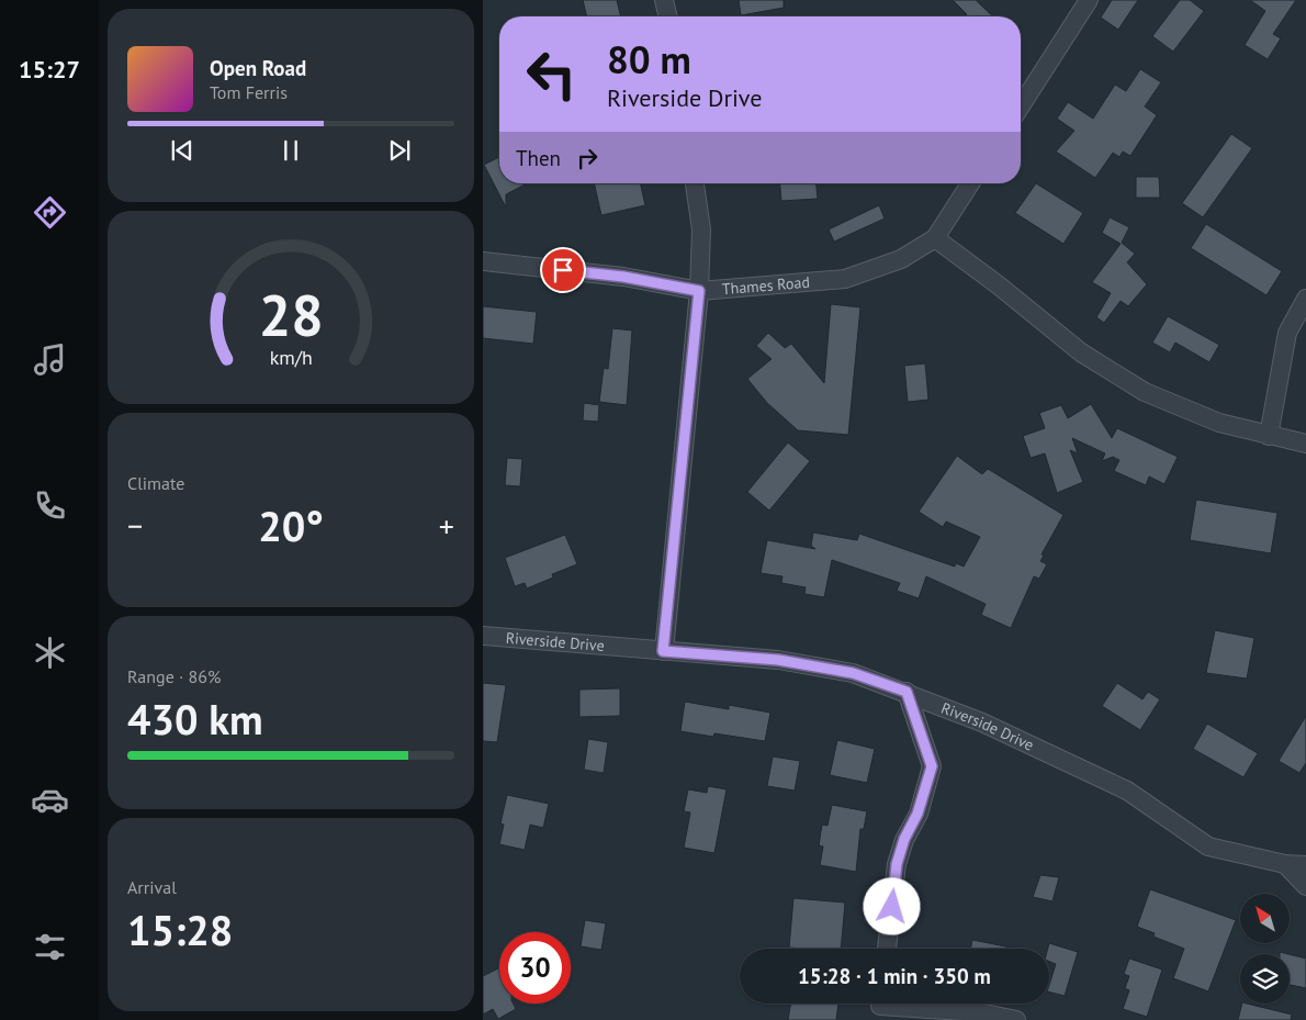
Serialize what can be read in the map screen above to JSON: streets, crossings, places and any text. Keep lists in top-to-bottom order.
{
  "streets": {
    "street": ["Thames Road", "Riverside Drive"]
  },
  "north": "top left",
  "page": {
    "tabs": "15:27",
    "turn": ["80 m", "Riverside Drive"],
    "song": ["Open Road", "Tom Ferris"],
    "then": "Then",
    "tile": [
      "Climate",
      ["Range · 86%", "430 km"],
      ["Arrival", "15:28"]
    ],
    "heat": ["−", "20°", "+"],
    "limit": "30",
    "trip": "15:28 · 1 min · 350 m",
    "gauge": ["28", "km/h"]
  }
}
